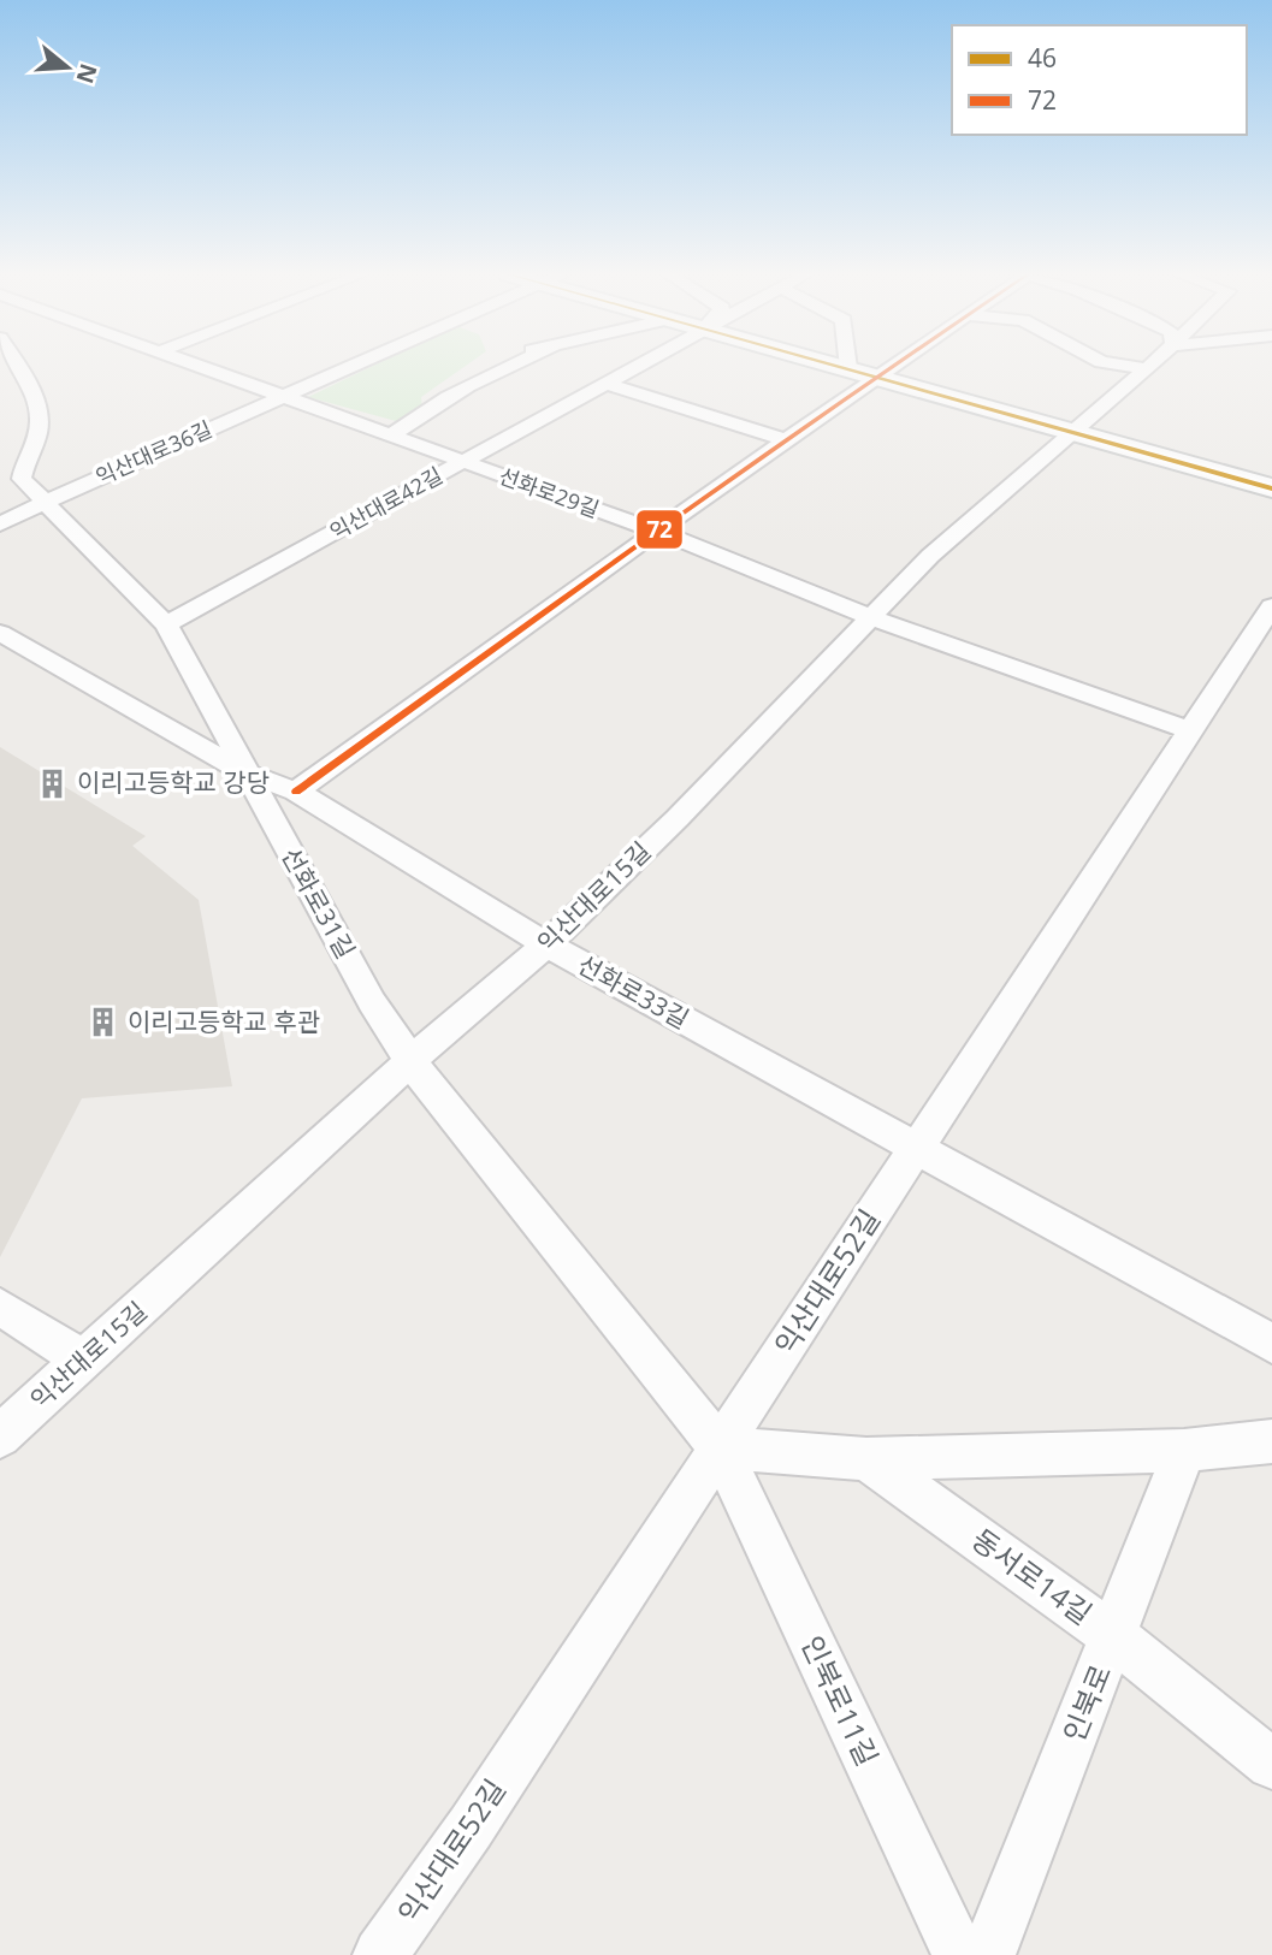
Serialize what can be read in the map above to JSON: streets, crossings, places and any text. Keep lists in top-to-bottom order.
{
  "streets": {
    "street": [
      "익산대로36길",
      "선화로29길",
      "익산대로42길",
      "익산대로15길",
      "선화로31길",
      "선화로33길",
      "익산대로52길",
      "동서로14길",
      "인북로11길",
      "인북로"
    ]
  },
  "crossings": [
    ["익산대로36길", "선화로29길"],
    ["익산대로36길", "선화로31길"],
    ["선화로29길", "익산대로42길"],
    ["선화로29길", "익산대로15길"],
    ["선화로29길", "익산대로52길"],
    ["익산대로42길", "선화로31길"],
    ["익산대로15길", "선화로31길"],
    ["익산대로15길", "선화로33길"],
    ["선화로31길", "선화로33길"],
    ["선화로31길", "익산대로52길"],
    ["선화로31길", "인북로11길"],
    ["선화로33길", "익산대로52길"],
    ["익산대로52길", "인북로11길"],
    ["동서로14길", "인북로"]
  ],
  "places": {
    "building": ["이리고등학교 강당", "이리고등학교 후관"]
  },
  "lines": ["transit line 46", "transit line 72"],
  "legend": ["46", "72"],
  "north": "right"
}
